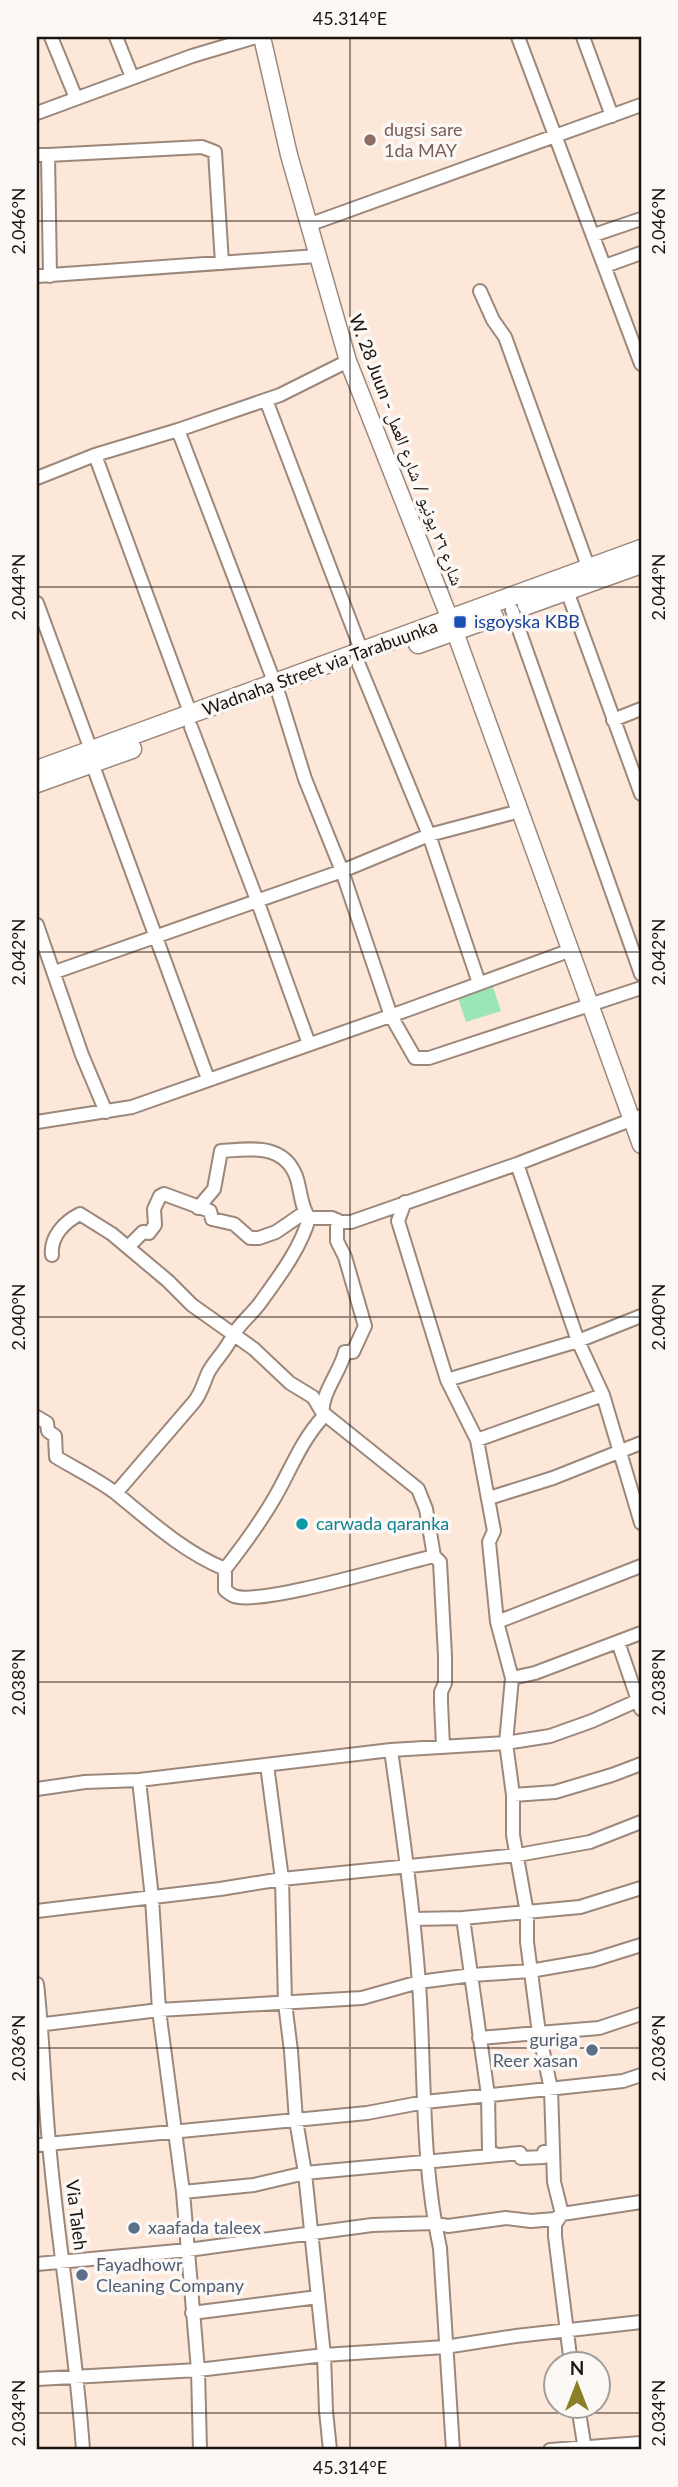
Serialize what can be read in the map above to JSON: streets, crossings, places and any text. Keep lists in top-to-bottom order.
{
  "streets": {
    "main road": ["Wadnaha Street via Tarabuunka"],
    "street": ["W. 28 Juun - شارع ٢٦ يونيو / شارع العمل", "Via Taleh"]
  },
  "crossings": [
    ["W. 28 Juun - شارع ٢٦ يونيو / شارع العمل", "Wadnaha Street via Tarabuunka"]
  ],
  "places": {
    "other": [
      "dugsi sare 1da MAY",
      "carwada qaranka",
      "guriga Reer xasan",
      "xaafada taleex",
      "Fayadhowr Cleaning Company"
    ],
    "transit": ["isgoyska KBB"]
  },
  "north": "top",
  "coordinates": [
    "45.314°E",
    "2.046°N",
    "2.044°N",
    "2.042°N",
    "2.040°N",
    "2.038°N",
    "2.036°N",
    "2.034°N"
  ]
}
